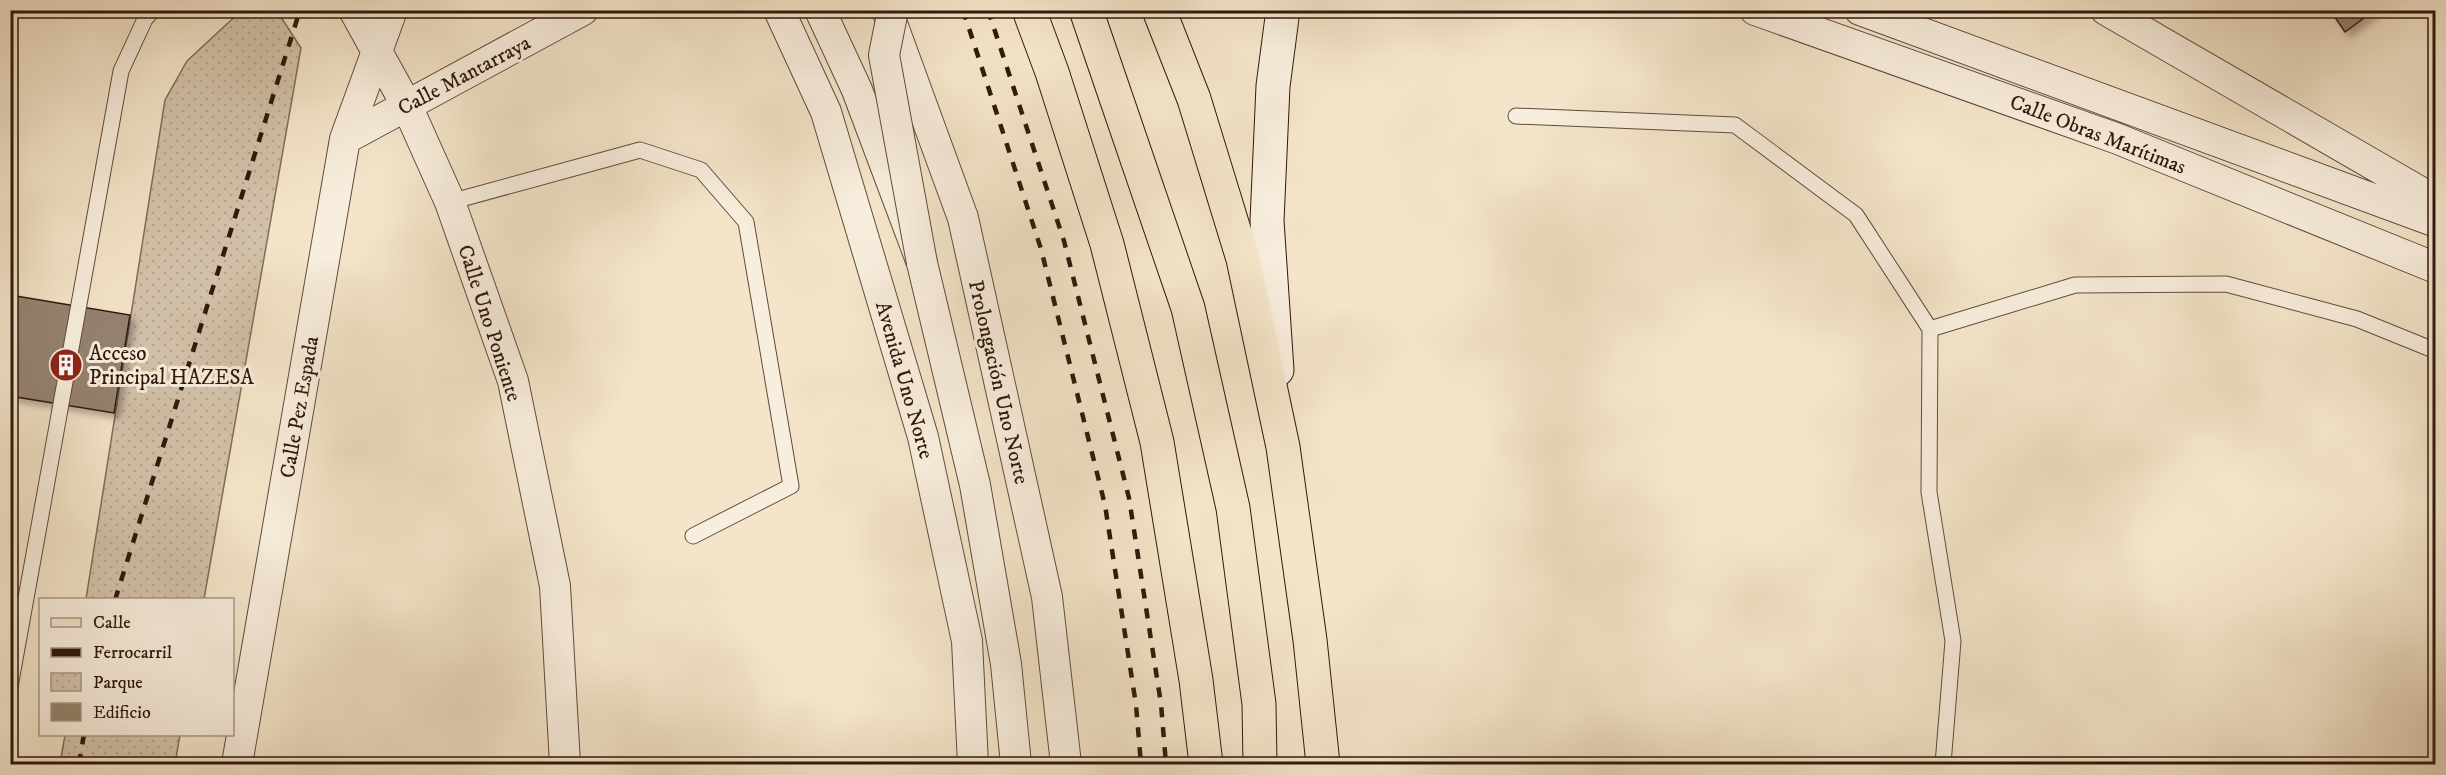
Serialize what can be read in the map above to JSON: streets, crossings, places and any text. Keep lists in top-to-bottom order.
{
  "streets": {
    "street": [
      "Calle Mantarraya",
      "Calle Obras Marítimas",
      "Calle Uno Poniente",
      "Avenida Uno Norte",
      "Prolongación Uno Norte",
      "Calle Pez Espada"
    ]
  },
  "crossings": [
    ["Calle Mantarraya", "Calle Uno Poniente"],
    ["Calle Mantarraya", "Calle Pez Espada"],
    ["Calle Uno Poniente", "Calle Pez Espada"]
  ],
  "places": {
    "building": ["Acceso Principal HAZESA"]
  },
  "legend": [
    "Calle",
    "Ferrocarril",
    "Parque",
    "Edificio"
  ]
}
